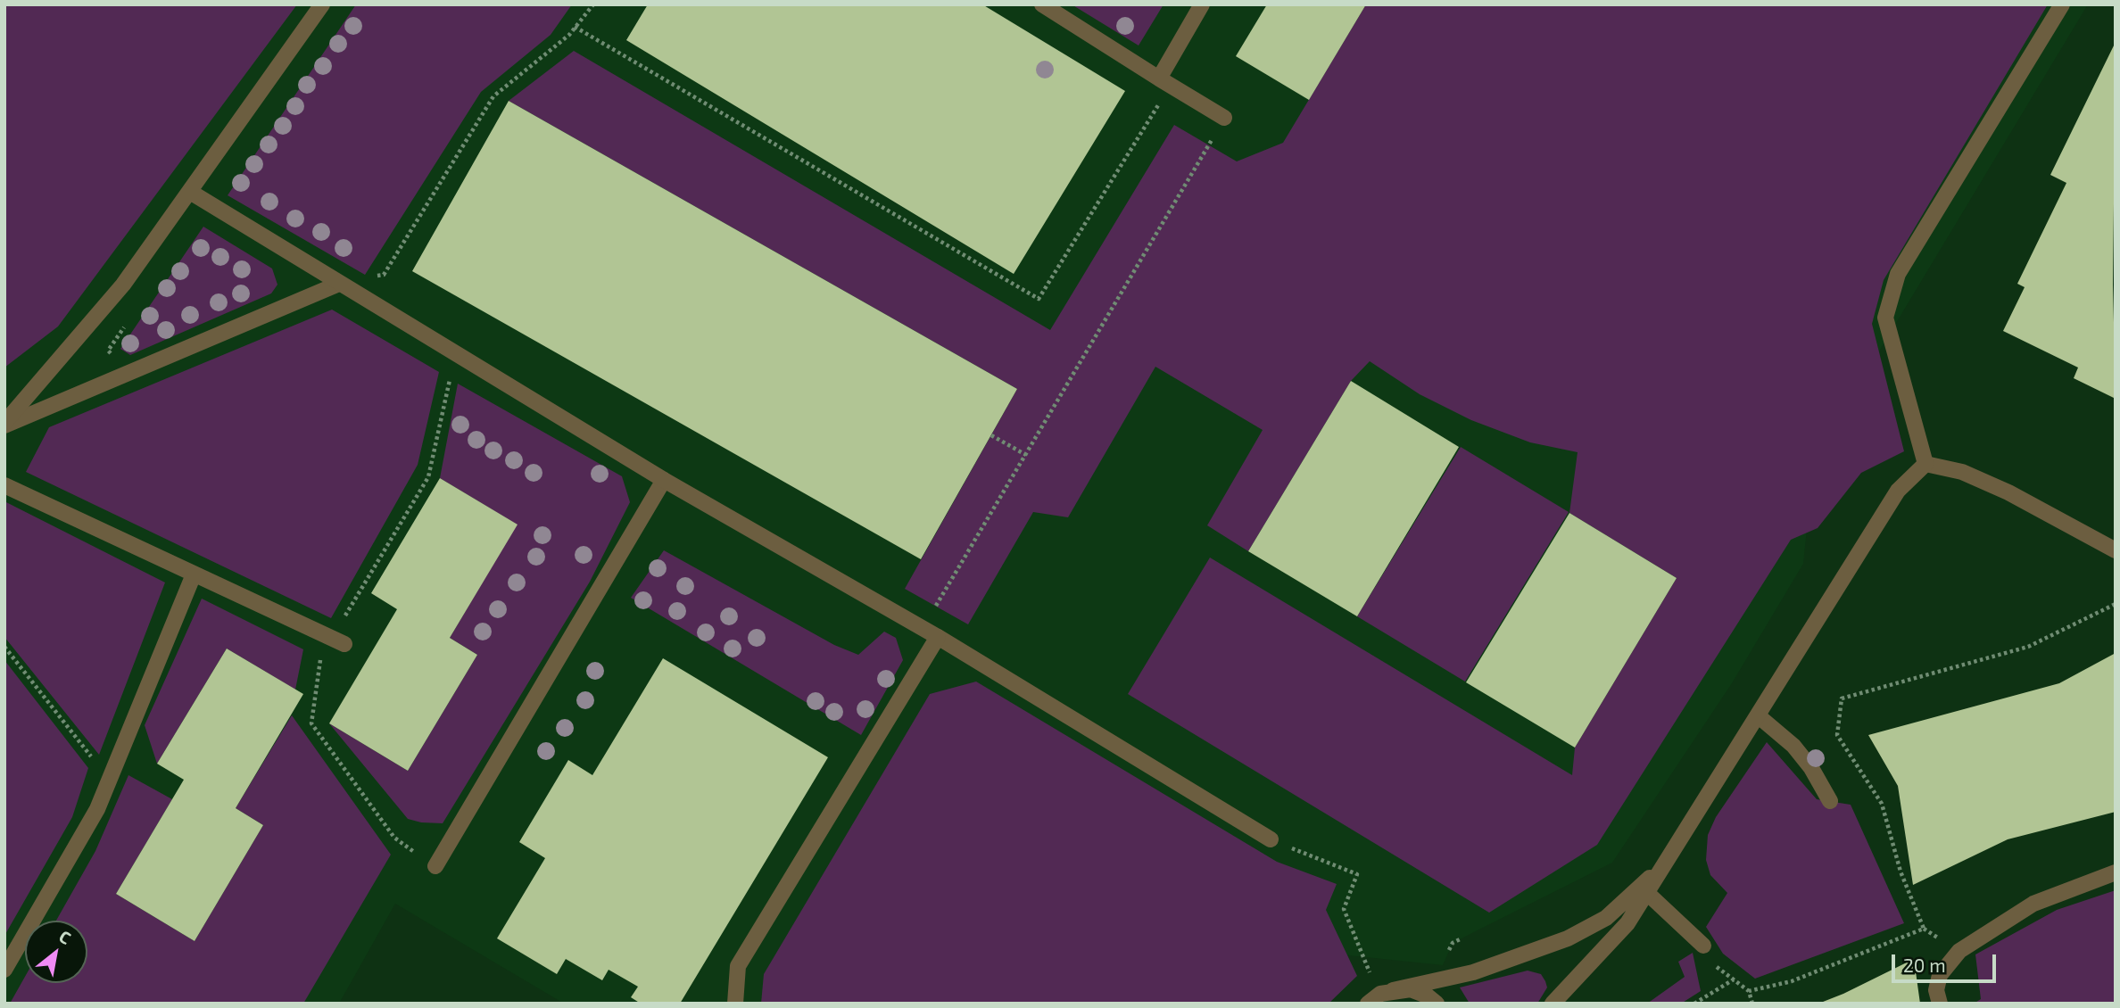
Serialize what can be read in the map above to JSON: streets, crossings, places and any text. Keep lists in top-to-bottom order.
{
  "scale_bar": "20 m",
  "north": "top right"
}
